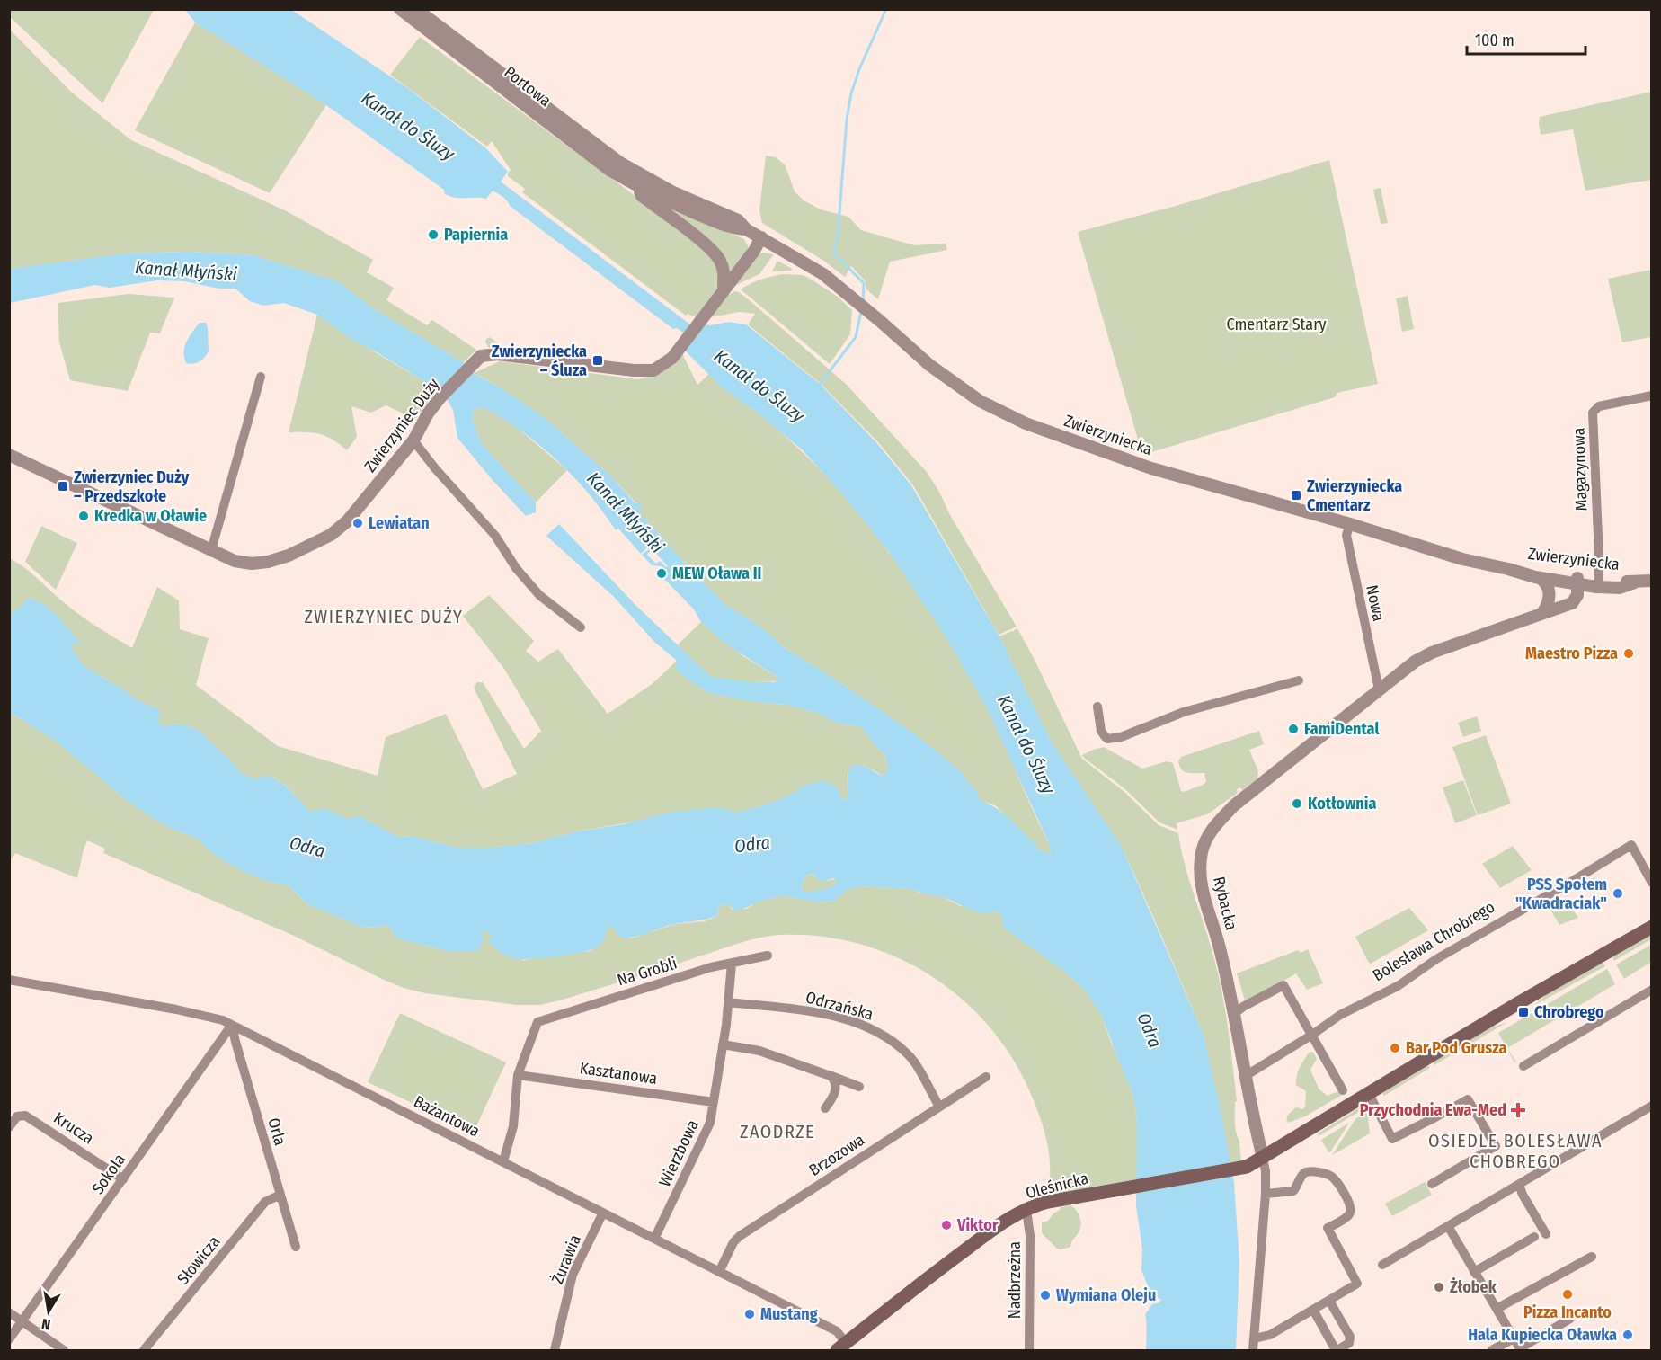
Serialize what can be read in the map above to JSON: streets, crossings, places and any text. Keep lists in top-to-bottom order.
{
  "streets": {
    "main road": ["Oleśnicka"],
    "street": [
      "Portowa",
      "Zwierzyniec Duży",
      "Zwierzyniecka",
      "Magazynowa",
      "Nowa",
      "Rybacka",
      "Bolesława Chrobrego",
      "Na Grobli",
      "Odrzańska",
      "Kasztanowa",
      "Bażantowa",
      "Krucza",
      "Orla",
      "Wierzbowa",
      "Brzozowa",
      "Sokola",
      "Żurawia",
      "Słowicza",
      "Nadbrzeżna"
    ]
  },
  "crossings": [
    ["Portowa", "Zwierzyniecka"],
    ["Zwierzyniec Duży", "Zwierzyniecka"],
    ["Zwierzyniecka", "Magazynowa"],
    ["Zwierzyniecka", "Nowa"],
    ["Zwierzyniecka", "Rybacka"],
    ["Nowa", "Rybacka"],
    ["Rybacka", "Bolesława Chrobrego"],
    ["Rybacka", "Oleśnicka"],
    ["Na Grobli", "Kasztanowa"],
    ["Na Grobli", "Wierzbowa"],
    ["Odrzańska", "Wierzbowa"],
    ["Odrzańska", "Brzozowa"],
    ["Kasztanowa", "Wierzbowa"],
    ["Bażantowa", "Orla"],
    ["Bażantowa", "Wierzbowa"],
    ["Bażantowa", "Brzozowa"],
    ["Bażantowa", "Sokola"],
    ["Bażantowa", "Oleśnicka"],
    ["Bażantowa", "Żurawia"],
    ["Krucza", "Sokola"],
    ["Orla", "Sokola"],
    ["Orla", "Słowicza"],
    ["Oleśnicka", "Nadbrzeżna"]
  ],
  "districts": ["ZWIERZYNIEC DUŻY", "ZAODRZE", "OSIEDLE BOLESŁAWA CHOBREGO"],
  "water": ["Kanał do Śluzy", "Kanał Młyński", "Odra"],
  "parks": ["Cmentarz Stary"],
  "places": {
    "other": [
      "Papiernia",
      "Kredka w Oławie",
      "Lewiatan",
      "MEW Oława II",
      "Maestro Pizza",
      "FamiDental",
      "Kotłownia",
      "PSS Społem \"Kwadraciak\"",
      "Bar Pod Grusza",
      "Viktor",
      "Żłobek",
      "Pizza Incanto",
      "Wymiana Oleju",
      "Mustang",
      "Hala Kupiecka Oławka"
    ],
    "transit": [
      "Zwierzyniecka – Śluza",
      "Zwierzyniec Duży – Przedszkołe",
      "Zwierzyniecka Cmentarz",
      "Chrobrego"
    ],
    "health": ["Przychodnia Ewa-Med"]
  },
  "scale_bar": "100 m",
  "north": "bottom"
}
